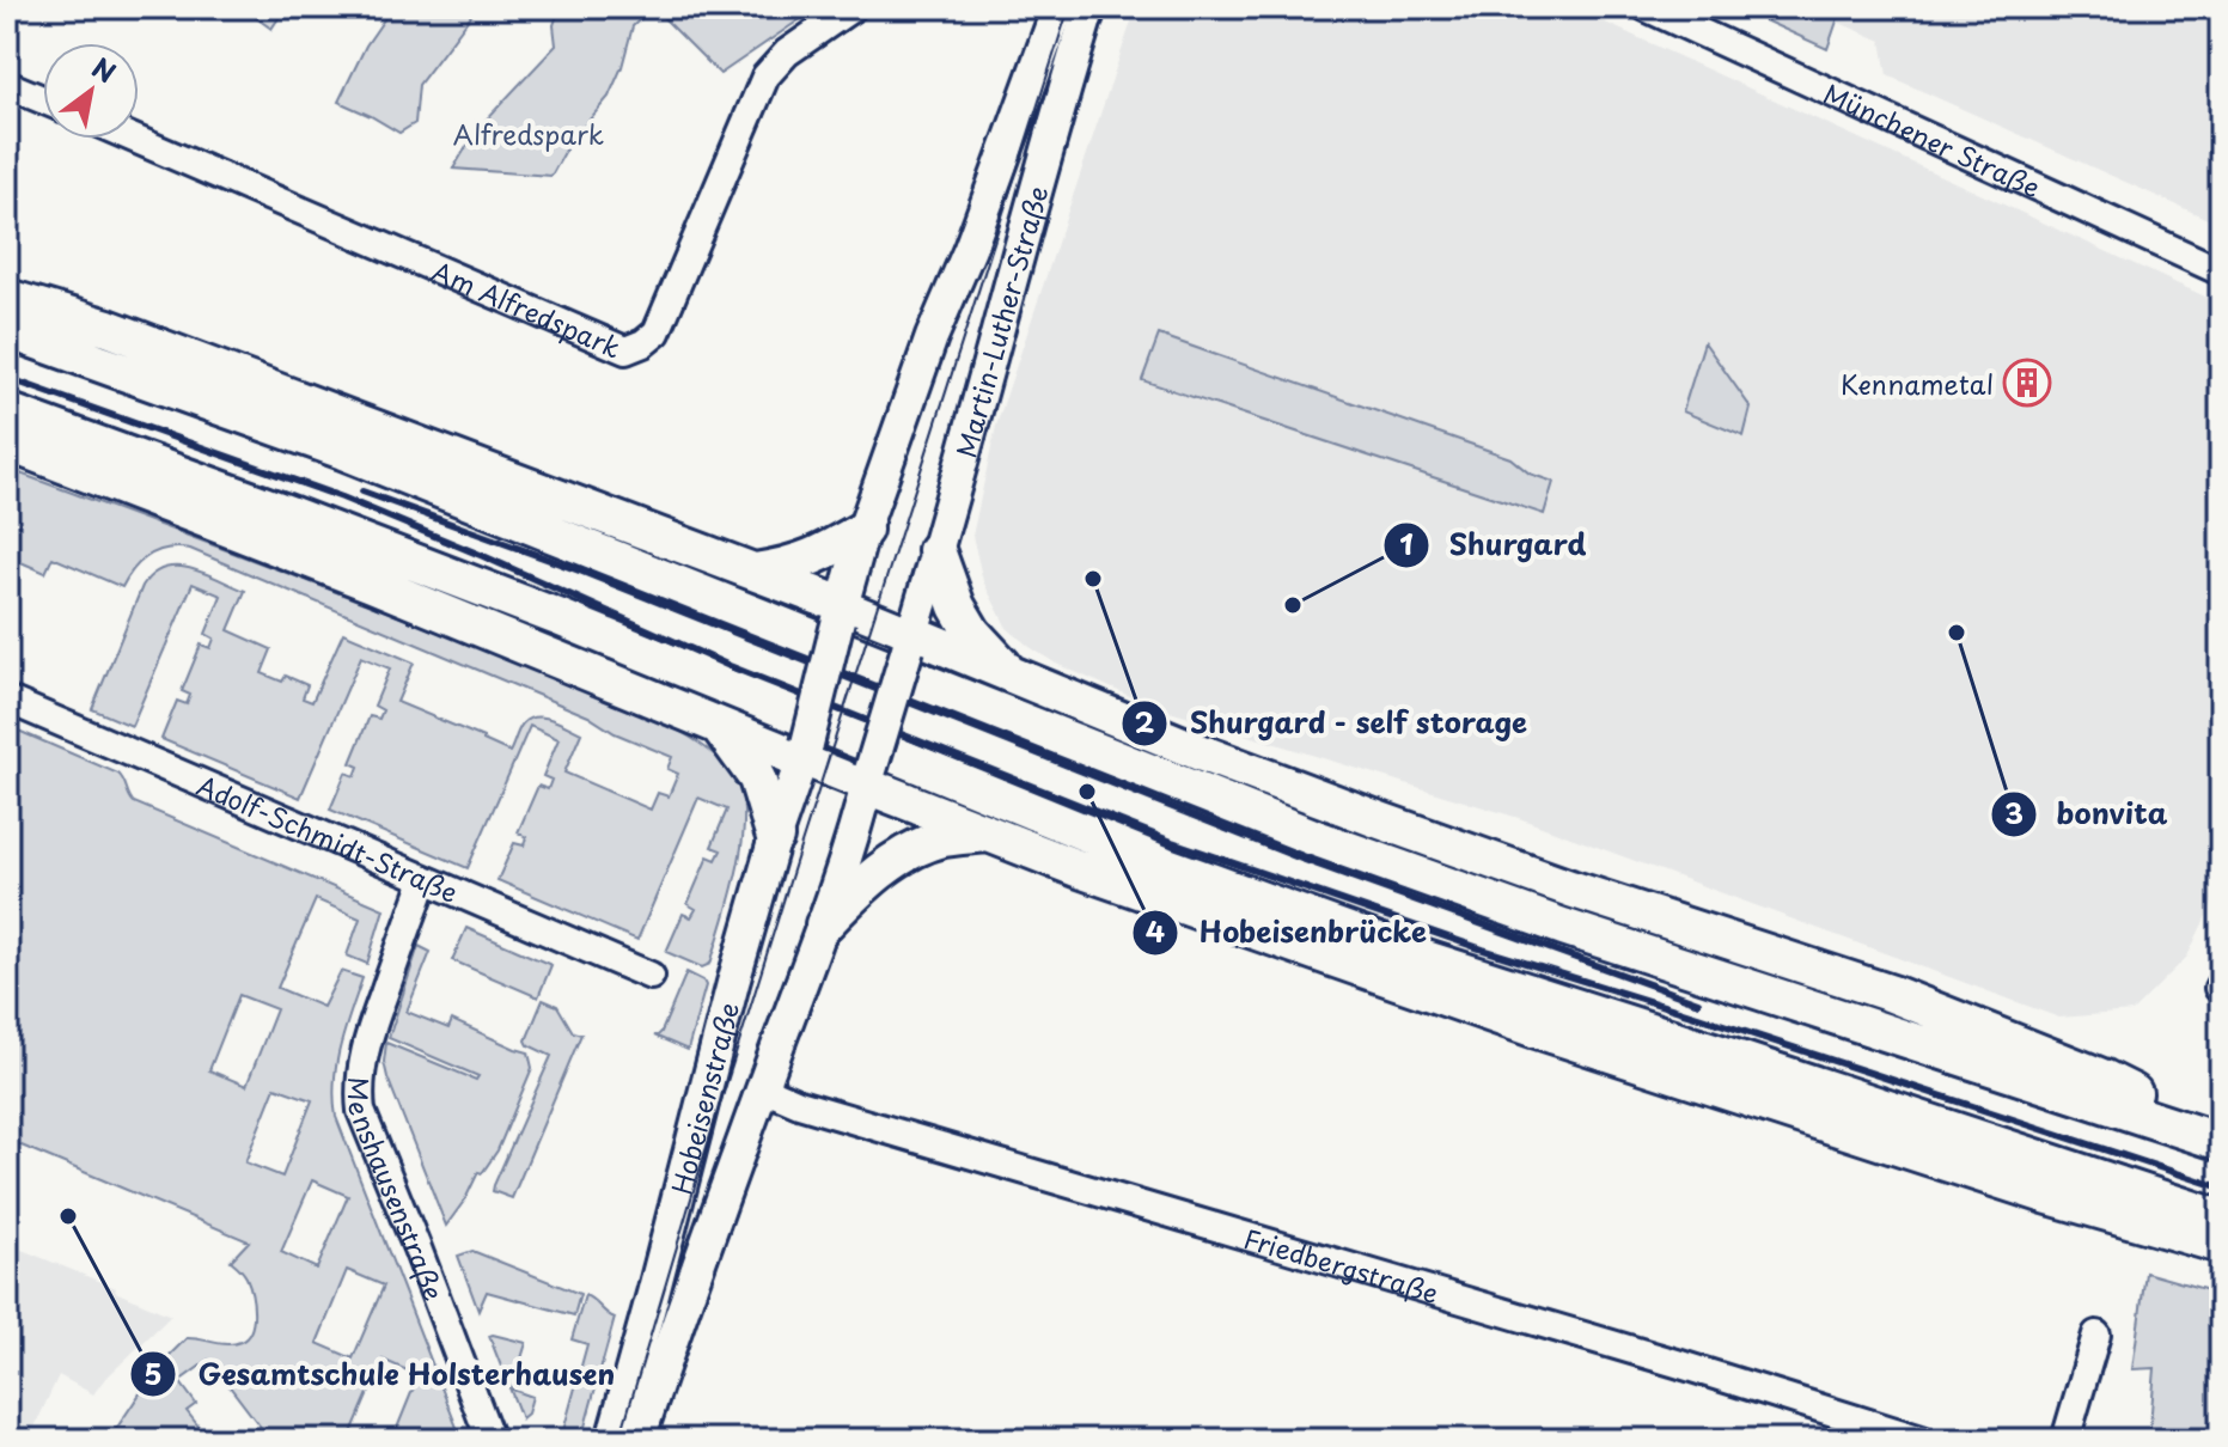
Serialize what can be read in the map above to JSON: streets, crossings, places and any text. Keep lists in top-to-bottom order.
{
  "streets": {
    "main road": ["Martin-Luther-Straße", "Hobeisenstraße"],
    "street": [
      "Münchener Straße",
      "Am Alfredspark",
      "Adolf-Schmidt-Straße",
      "Menshausenstraße",
      "Friedbergstraße"
    ]
  },
  "crossings": [
    ["Martin-Luther-Straße", "Hobeisenstraße"],
    ["Adolf-Schmidt-Straße", "Menshausenstraße"],
    ["Hobeisenstraße", "Friedbergstraße"]
  ],
  "parks": ["Alfredspark"],
  "places": {
    "building": ["Kennametal"],
    "other": [
      "Shurgard - self storage",
      "Shurgard",
      "bonvita",
      "Hobeisenbrücke",
      "Gesamtschule Holsterhausen"
    ]
  },
  "north": "top right"
}
